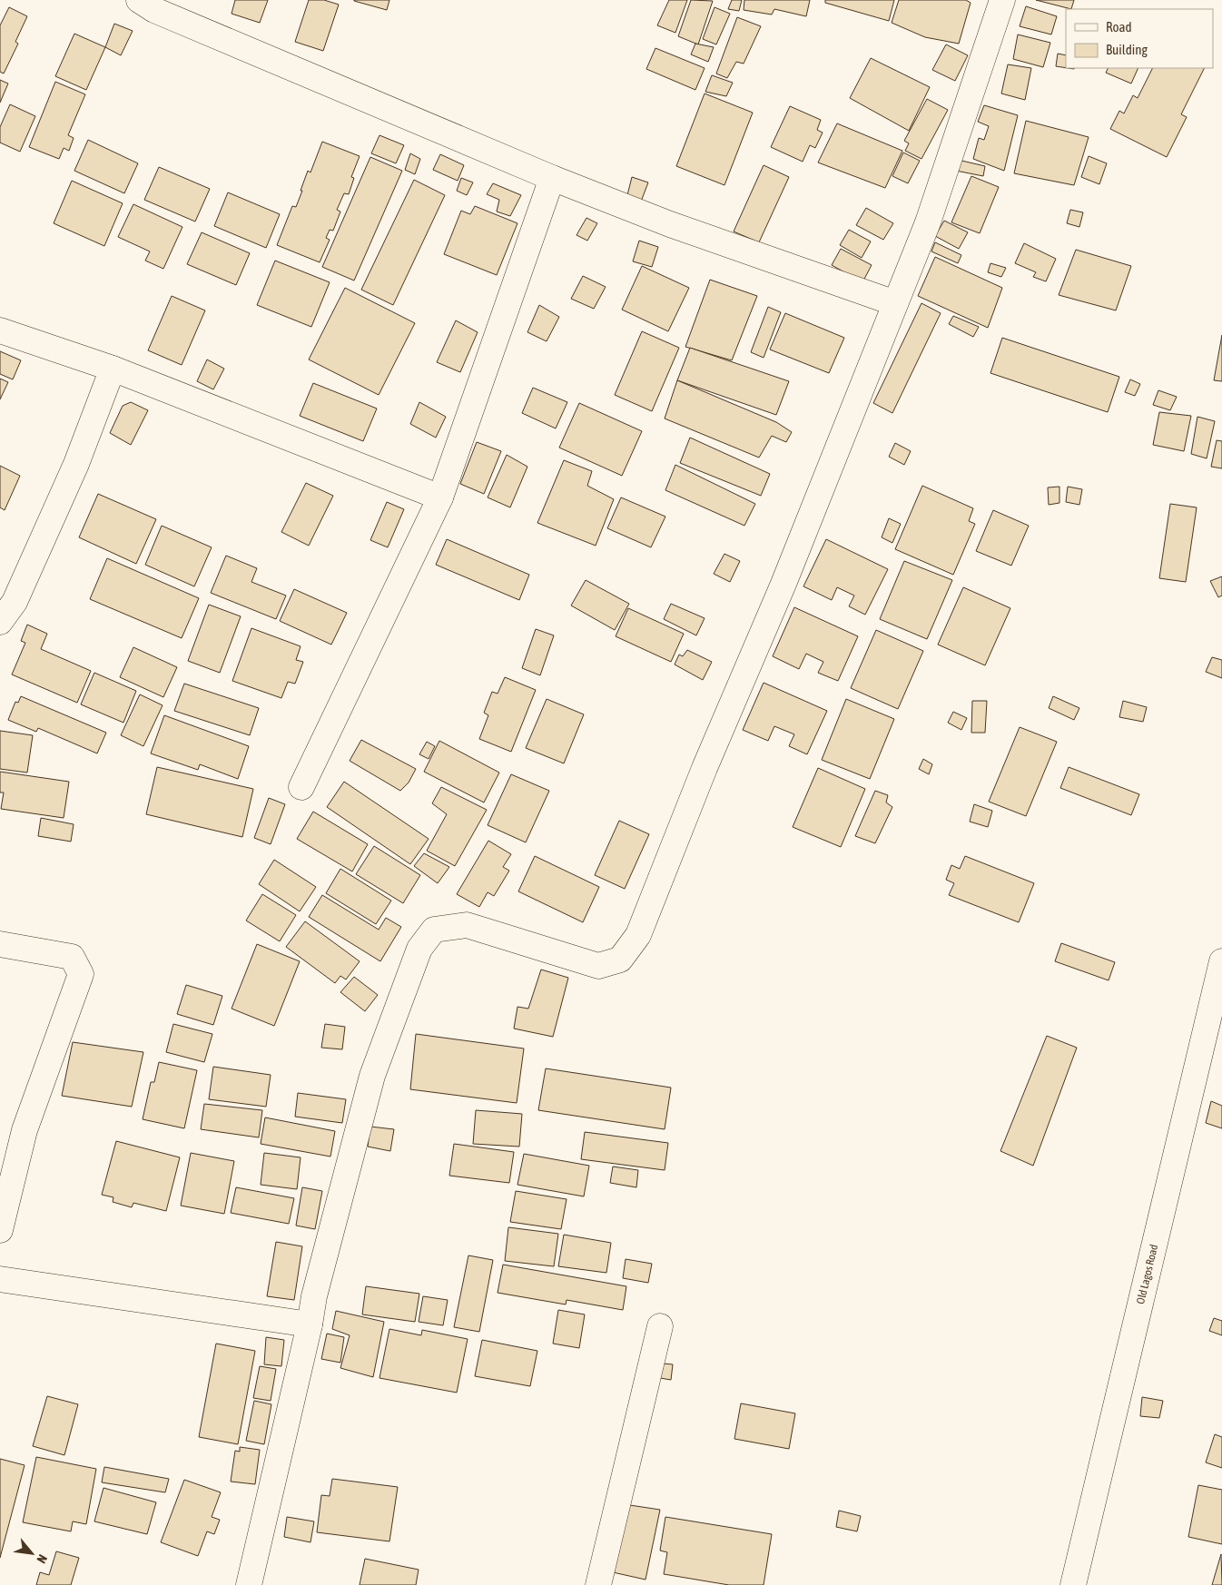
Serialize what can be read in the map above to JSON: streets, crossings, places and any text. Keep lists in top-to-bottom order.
{
  "streets": {
    "street": ["Old Lagos Road"]
  },
  "legend": ["Road", "Building"],
  "north": "bottom right"
}
